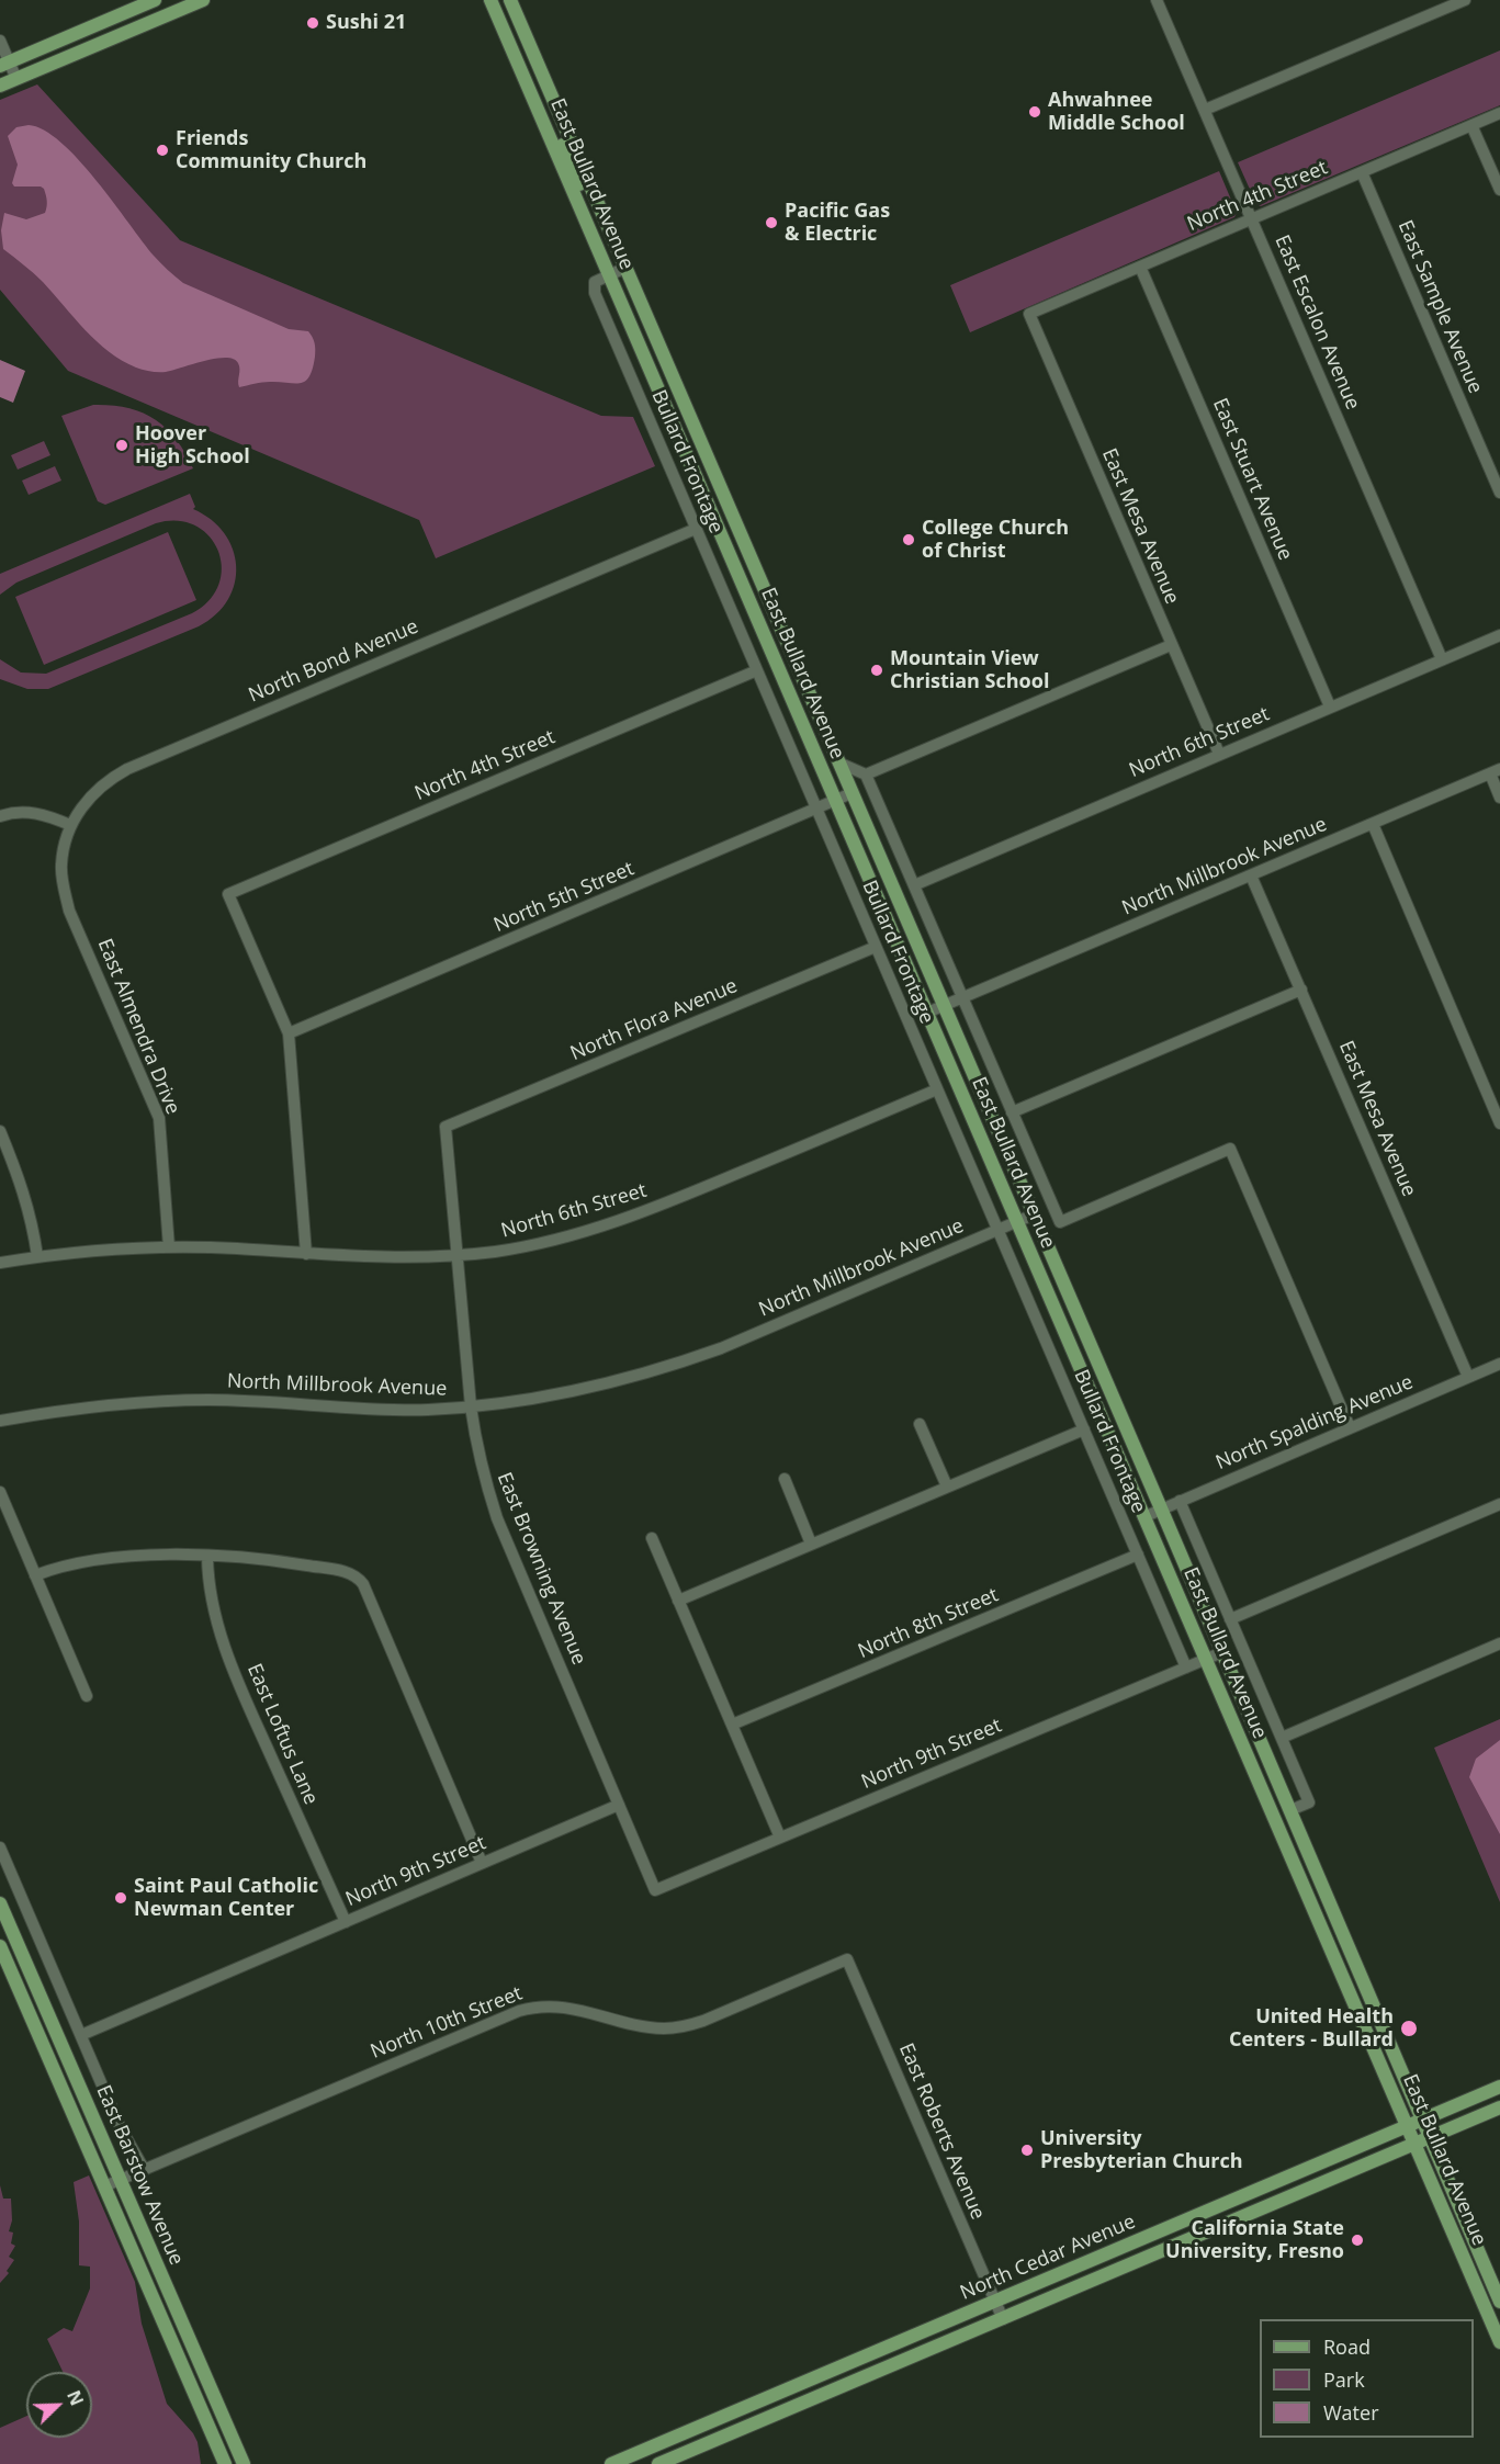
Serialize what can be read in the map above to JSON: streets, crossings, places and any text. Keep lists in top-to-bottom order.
{
  "streets": {
    "main road": ["East Bullard Avenue", "East Barstow Avenue", "North Cedar Avenue"],
    "street": [
      "North 4th Street",
      "East Sample Avenue",
      "East Escalon Avenue",
      "Bullard Frontage",
      "East Stuart Avenue",
      "East Mesa Avenue",
      "North Bond Avenue",
      "North 6th Street",
      "North Millbrook Avenue",
      "North 5th Street",
      "North Flora Avenue",
      "East Almendra Drive",
      "North Spalding Avenue",
      "East Browning Avenue",
      "North 8th Street",
      "East Loftus Lane",
      "North 9th Street",
      "North 10th Street",
      "East Roberts Avenue"
    ]
  },
  "crossings": [
    ["East Bullard Avenue", "Bullard Frontage"],
    ["East Bullard Avenue", "North Millbrook Avenue"],
    ["East Bullard Avenue", "North 5th Street"],
    ["East Bullard Avenue", "North Spalding Avenue"],
    ["East Bullard Avenue", "North 9th Street"],
    ["East Bullard Avenue", "North Cedar Avenue"],
    ["North 4th Street", "East Sample Avenue"],
    ["North 4th Street", "East Escalon Avenue"],
    ["North 4th Street", "Bullard Frontage"],
    ["North 4th Street", "East Stuart Avenue"],
    ["North 4th Street", "East Mesa Avenue"],
    ["North 4th Street", "North 5th Street"],
    ["East Escalon Avenue", "North 6th Street"],
    ["Bullard Frontage", "North Bond Avenue"],
    ["Bullard Frontage", "North 6th Street"],
    ["Bullard Frontage", "North Millbrook Avenue"],
    ["Bullard Frontage", "North 5th Street"],
    ["Bullard Frontage", "North Flora Avenue"],
    ["Bullard Frontage", "North 8th Street"],
    ["Bullard Frontage", "North 9th Street"],
    ["East Stuart Avenue", "North 6th Street"],
    ["East Mesa Avenue", "North 6th Street"],
    ["East Mesa Avenue", "North Millbrook Avenue"],
    ["East Mesa Avenue", "North Spalding Avenue"],
    ["North Bond Avenue", "East Almendra Drive"],
    ["North 6th Street", "East Almendra Drive"],
    ["North 6th Street", "East Browning Avenue"],
    ["North Millbrook Avenue", "East Browning Avenue"],
    ["North Flora Avenue", "East Browning Avenue"],
    ["East Browning Avenue", "North 9th Street"],
    ["East Loftus Lane", "North 9th Street"],
    ["North 10th Street", "East Roberts Avenue"],
    ["North 10th Street", "East Barstow Avenue"],
    ["East Roberts Avenue", "North Cedar Avenue"]
  ],
  "places": [
    "Sushi 21",
    "Ahwahnee Middle School",
    "Friends Community Church",
    "Pacific Gas & Electric",
    "Hoover High School",
    "College Church of Christ",
    "Mountain View Christian School",
    "Saint Paul Catholic Newman Center",
    "United Health Centers - Bullard",
    "University Presbyterian Church",
    "California State University, Fresno"
  ],
  "legend": ["Road", "Park", "Water"],
  "north": "top right"
}
